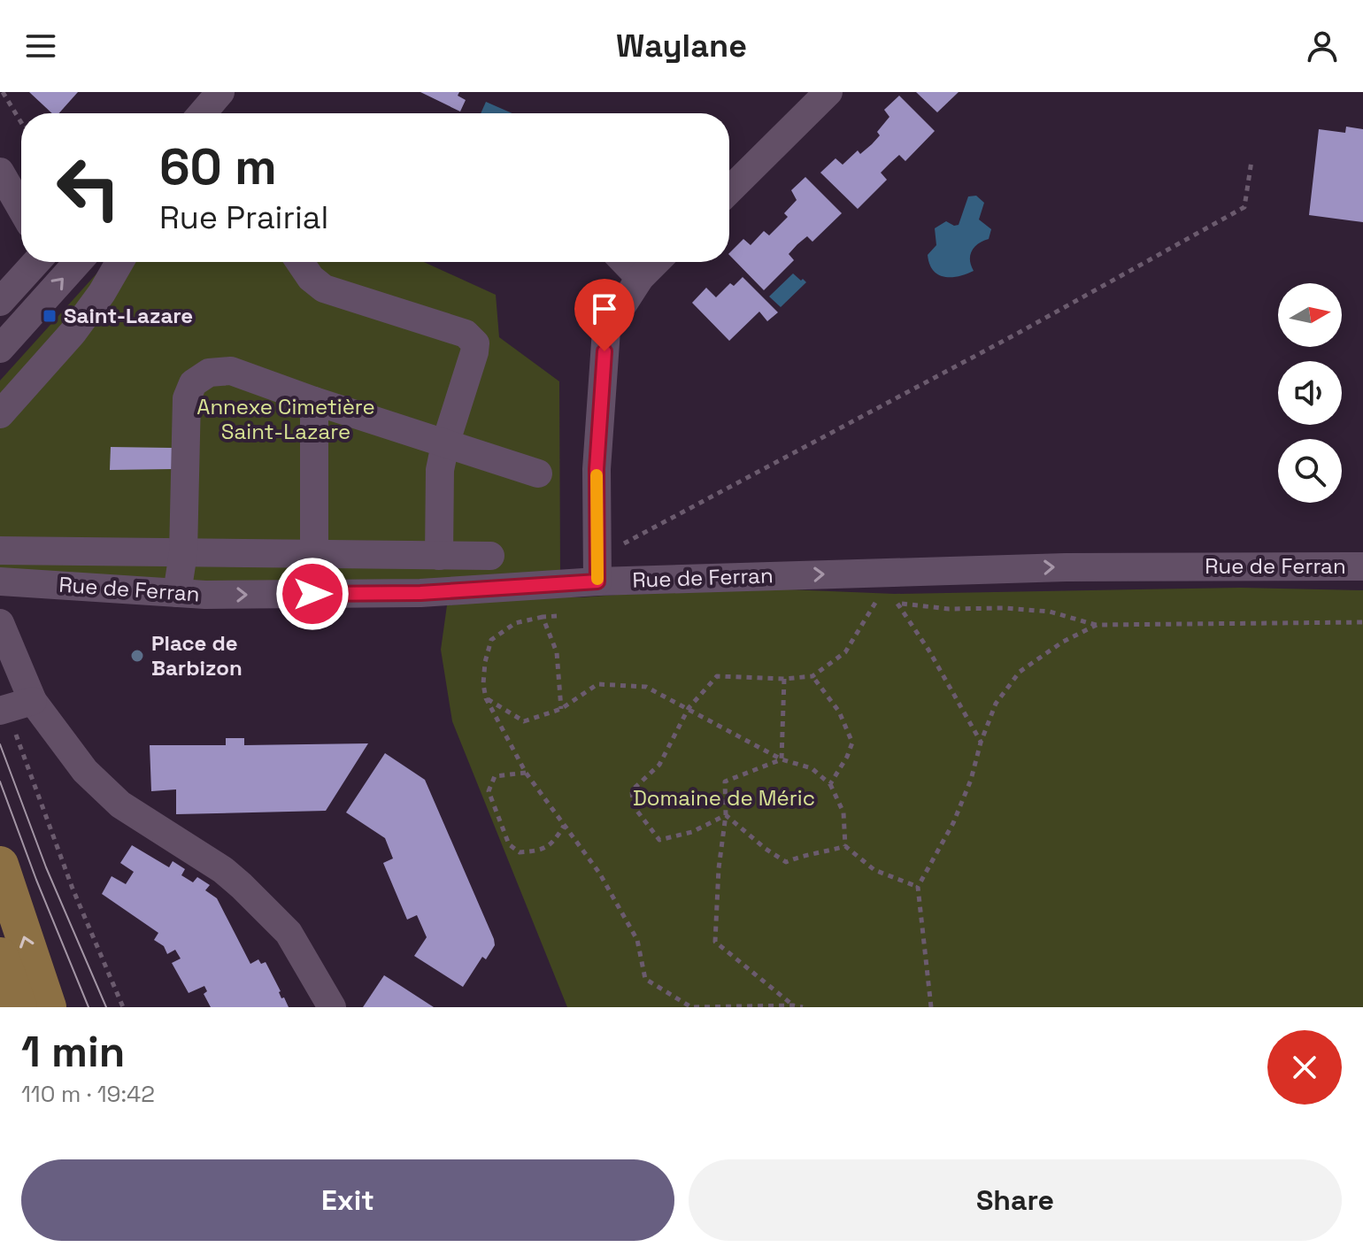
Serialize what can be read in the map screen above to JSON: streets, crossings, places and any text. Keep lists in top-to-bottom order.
{
  "streets": {
    "street": ["Rue de Ferran"]
  },
  "parks": ["Annexe Cimetière Saint-Lazare", "Domaine de Méric"],
  "places": {
    "transit": ["Saint-Lazare"],
    "other": ["Place de Barbizon"]
  },
  "north": "right",
  "page": {
    "header": "Waylane",
    "turn": ["60 m", "Rue Prairial"],
    "heading": ["1 min", "110 m · 19:42"],
    "buttons": ["Exit", "Share"]
  }
}
